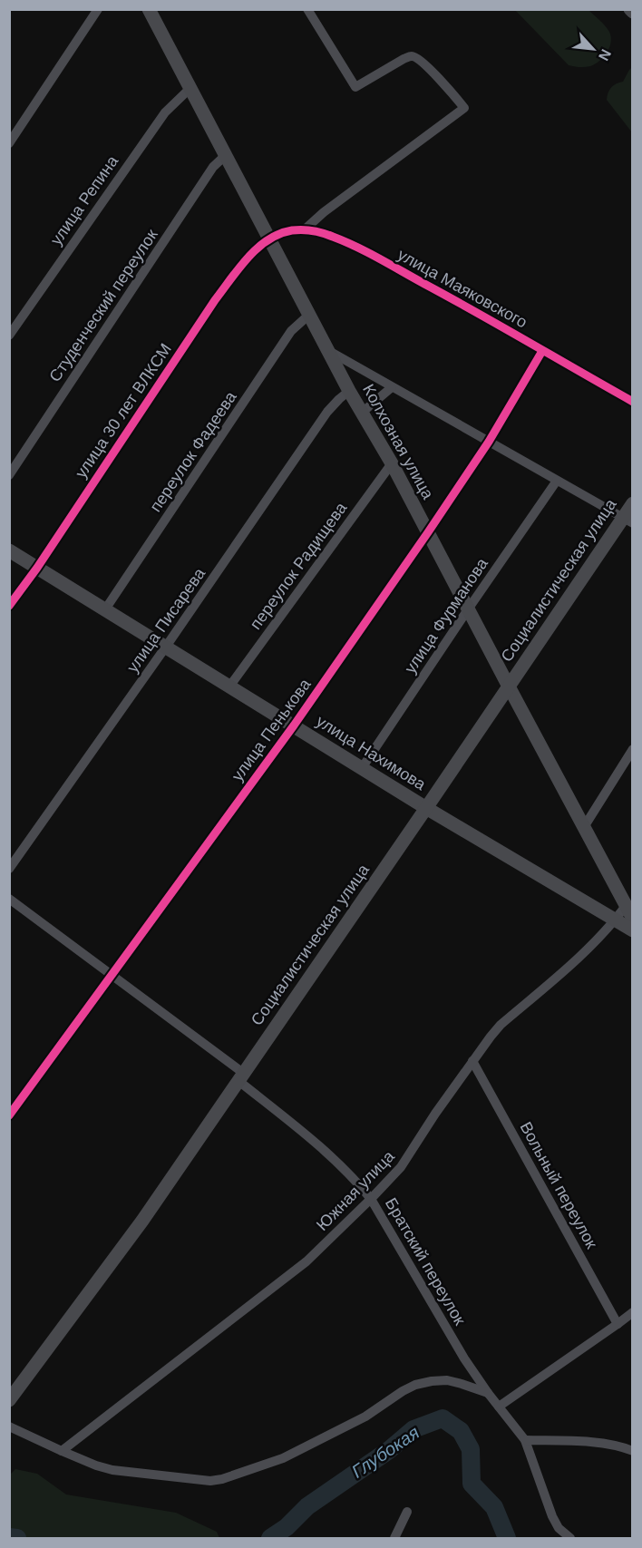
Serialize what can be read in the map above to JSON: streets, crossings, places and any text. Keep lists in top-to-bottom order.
{
  "streets": {
    "main road": ["Колхозная улица", "Социалистическая улица", "улица Нахимова"],
    "street": [
      "улица Репина",
      "улица Маяковского",
      "Студенческий переулок",
      "улица 30 лет ВЛКСМ",
      "переулок Фадеева",
      "переулок Радищева",
      "улица Фурманова",
      "улица Писарева",
      "улица Пенькова",
      "Вольный переулок",
      "Южная улица",
      "Братский переулок"
    ]
  },
  "crossings": [
    ["улица Репина", "Колхозная улица"],
    ["улица Маяковского", "улица 30 лет ВЛКСМ"],
    ["улица Маяковского", "Колхозная улица"],
    ["улица Маяковского", "улица Пенькова"],
    ["Студенческий переулок", "Колхозная улица"],
    ["улица 30 лет ВЛКСМ", "Колхозная улица"],
    ["улица 30 лет ВЛКСМ", "улица Нахимова"],
    ["Колхозная улица", "переулок Фадеева"],
    ["Колхозная улица", "переулок Радищева"],
    ["Колхозная улица", "Социалистическая улица"],
    ["Колхозная улица", "улица Фурманова"],
    ["Колхозная улица", "улица Писарева"],
    ["Колхозная улица", "улица Пенькова"],
    ["Колхозная улица", "Южная улица"],
    ["переулок Фадеева", "улица Нахимова"],
    ["переулок Радищева", "улица Нахимова"],
    ["Социалистическая улица", "улица Нахимова"],
    ["Социалистическая улица", "Братский переулок"],
    ["улица Фурманова", "улица Нахимова"],
    ["улица Писарева", "улица Нахимова"],
    ["улица Пенькова", "улица Нахимова"],
    ["улица Пенькова", "Братский переулок"],
    ["улица Нахимова", "Южная улица"],
    ["Вольный переулок", "Южная улица"],
    ["Южная улица", "Братский переулок"]
  ],
  "water": ["Глубокая"],
  "north": "bottom right"
}
